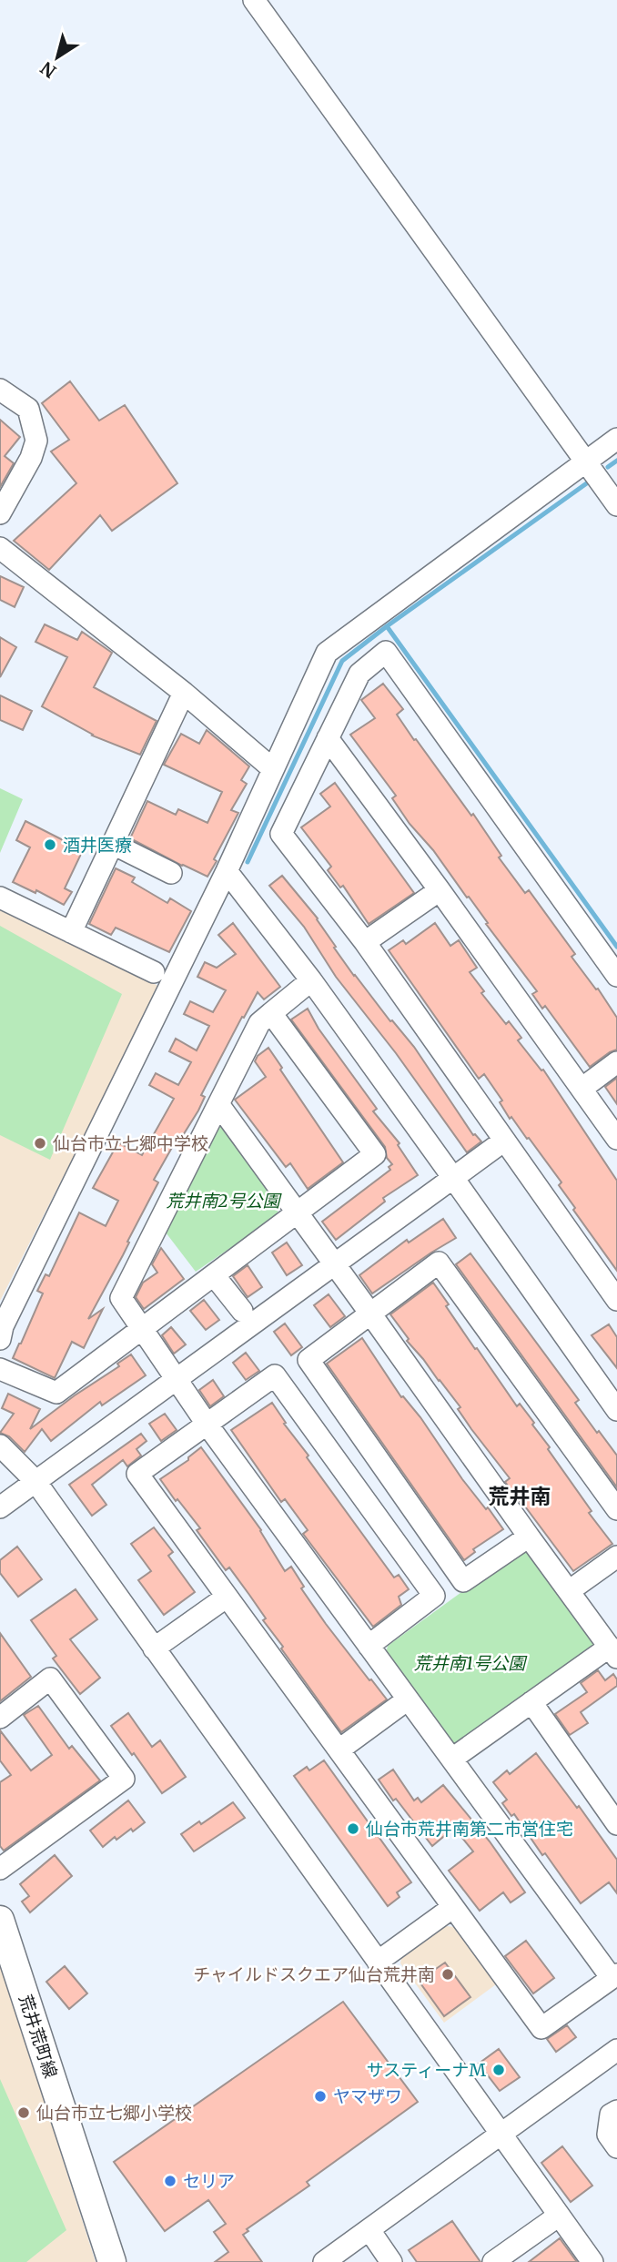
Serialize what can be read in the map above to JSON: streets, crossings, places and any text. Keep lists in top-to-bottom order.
{
  "streets": {
    "main road": ["荒井荒町線"]
  },
  "districts": ["荒井南"],
  "parks": ["荒井南2号公園", "荒井南1号公園"],
  "places": [
    "酒井医療",
    "仙台市立七郷中学校",
    "仙台市荒井南第二市営住宅",
    "チャイルドスクエア仙台荒井南",
    "サスティーナM",
    "ヤマザワ",
    "仙台市立七郷小学校",
    "セリア"
  ],
  "north": "bottom left"
}
